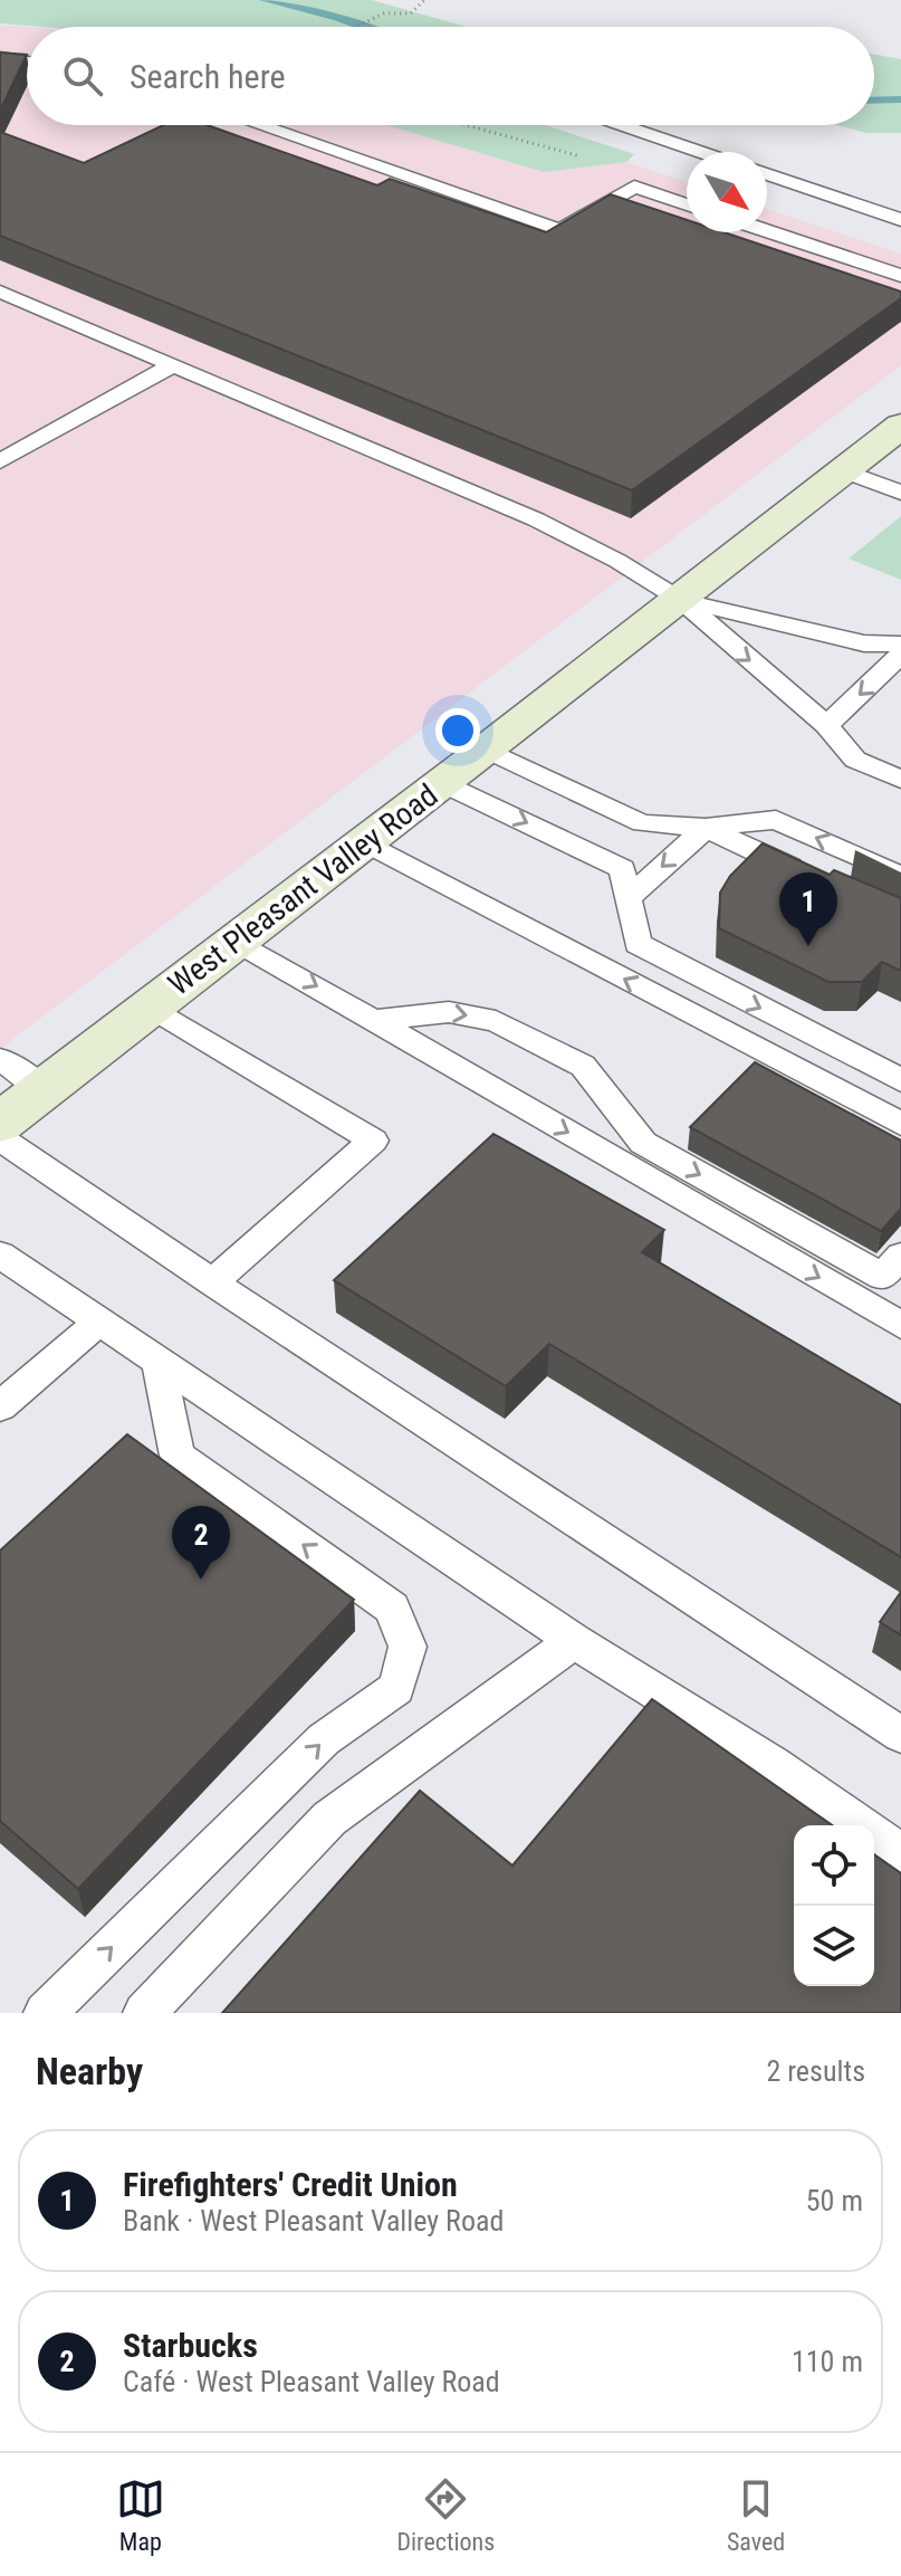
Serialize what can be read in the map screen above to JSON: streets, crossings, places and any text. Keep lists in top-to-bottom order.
{
  "streets": {
    "main road": ["West Pleasant Valley Road"]
  },
  "north": "bottom right",
  "page": {
    "search": "Search here",
    "pins": ["1", "2"],
    "heading": ["Nearby", "2 results"],
    "list": [
      {
        "mark": "1",
        "name": "Firefighters' Credit Union",
        "note": "Bank · West Pleasant Valley Road",
        "value": "50 m"
      },
      {
        "mark": "2",
        "name": "Starbucks",
        "note": "Café · West Pleasant Valley Road",
        "value": "110 m"
      }
    ],
    "nav": ["Map", "Directions", "Saved"]
  }
}
